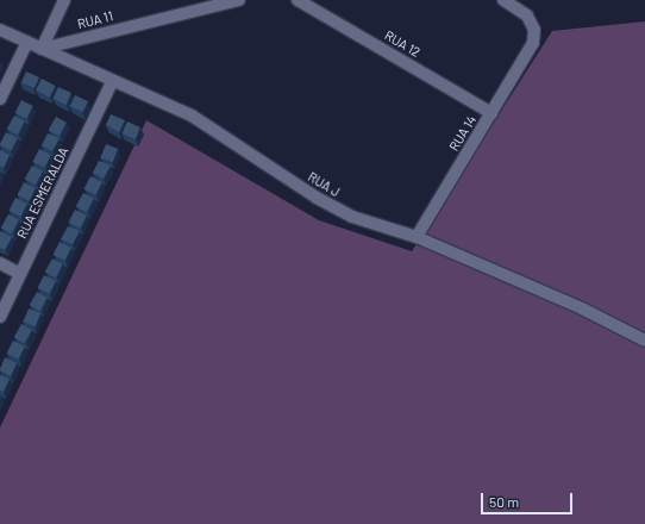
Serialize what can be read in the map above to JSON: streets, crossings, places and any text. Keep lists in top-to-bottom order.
{
  "streets": {
    "street": [
      "RUA 11",
      "RUA 12",
      "RUA 14",
      "RUA J",
      "RUA ESMERALDA"
    ]
  },
  "crossings": [
    ["RUA 11", "RUA J"],
    ["RUA 12", "RUA 14"],
    ["RUA 14", "RUA J"],
    ["RUA J", "RUA ESMERALDA"]
  ],
  "scale_bar": "50 m"
}
